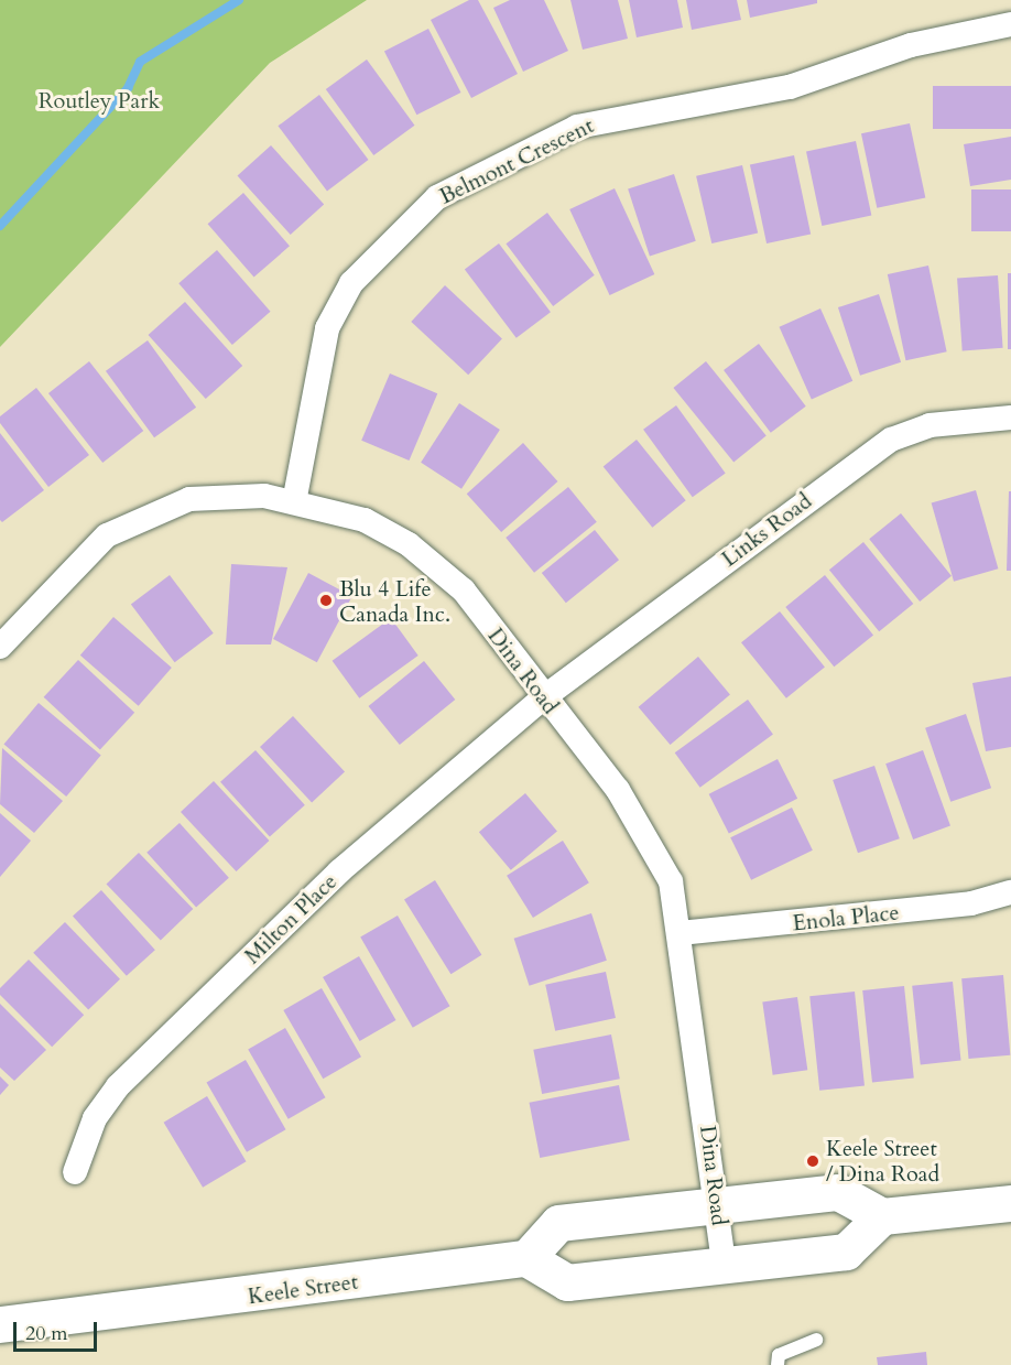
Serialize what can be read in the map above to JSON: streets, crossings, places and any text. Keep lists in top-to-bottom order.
{
  "streets": {
    "main road": ["Keele Street"],
    "street": [
      "Belmont Crescent",
      "Links Road",
      "Dina Road",
      "Enola Place",
      "Milton Place"
    ]
  },
  "crossings": [
    ["Belmont Crescent", "Dina Road"],
    ["Links Road", "Dina Road"],
    ["Links Road", "Milton Place"],
    ["Dina Road", "Enola Place"],
    ["Dina Road", "Milton Place"]
  ],
  "parks": ["Routley Park"],
  "places": ["Blu 4 Life Canada Inc.", "Keele Street / Dina Road"],
  "scale_bar": "20 m"
}
